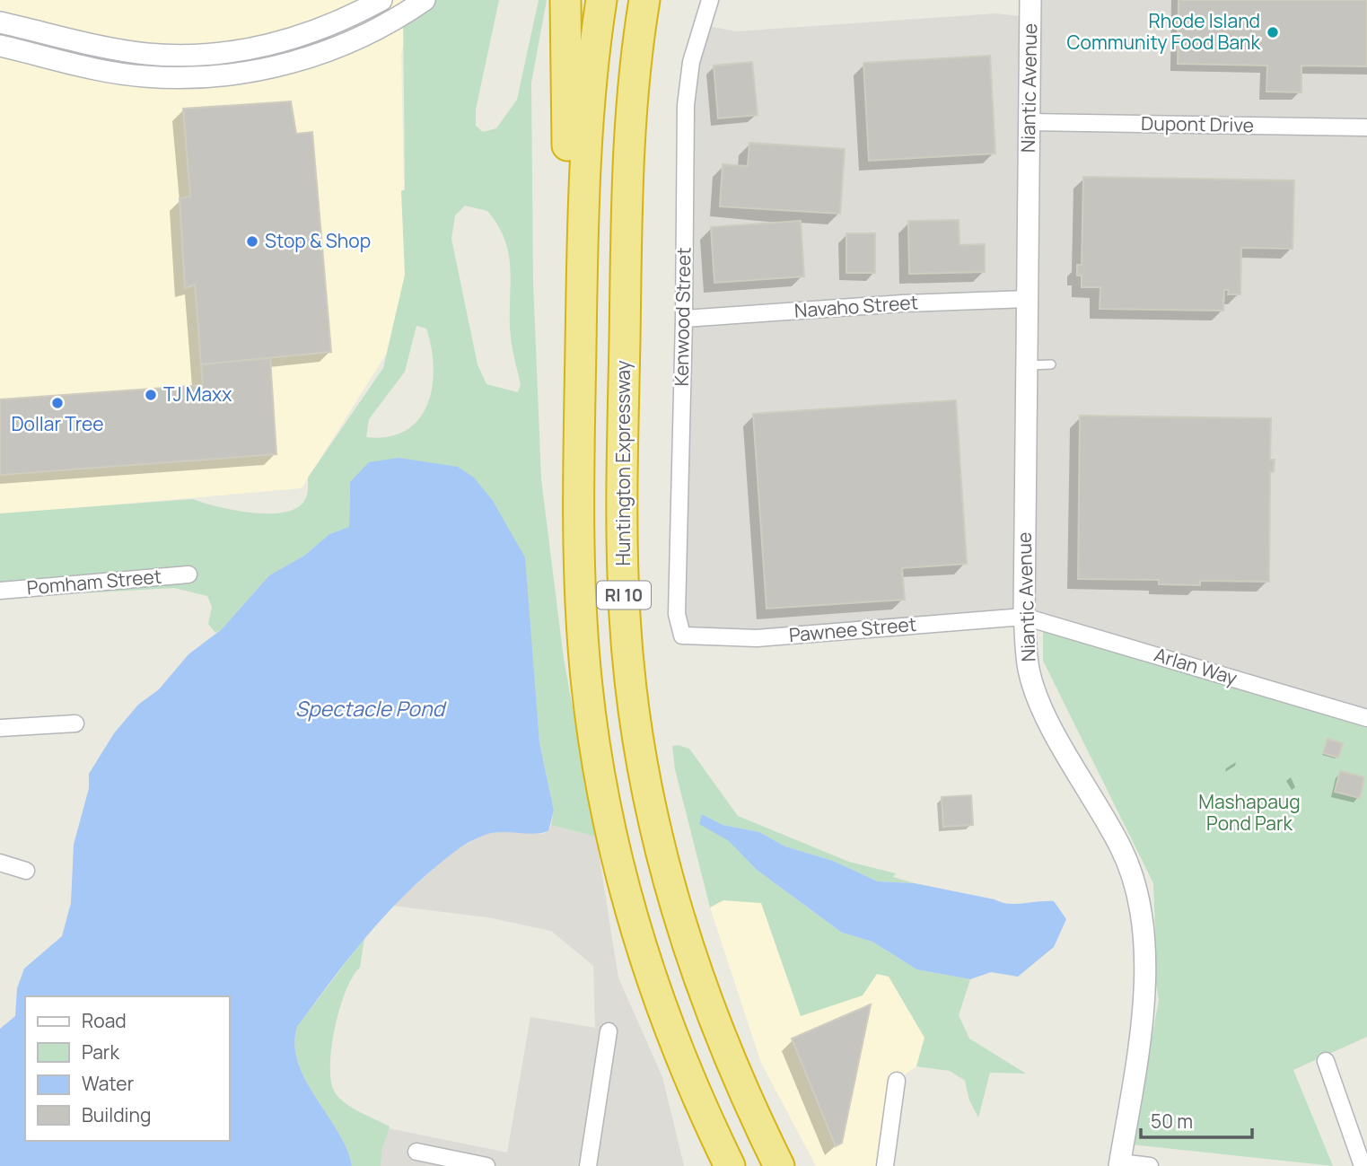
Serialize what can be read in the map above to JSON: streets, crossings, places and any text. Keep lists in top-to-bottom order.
{
  "streets": {
    "highway": ["Huntington Expressway", "RI 10"],
    "street": [
      "Niantic Avenue",
      "Dupont Drive",
      "Navaho Street",
      "Kenwood Street",
      "Pomham Street",
      "Pawnee Street",
      "Arlan Way"
    ]
  },
  "crossings": [
    ["Niantic Avenue", "Dupont Drive"],
    ["Niantic Avenue", "Navaho Street"],
    ["Niantic Avenue", "Pawnee Street"],
    ["Niantic Avenue", "Arlan Way"],
    ["Navaho Street", "Kenwood Street"],
    ["Kenwood Street", "Pawnee Street"],
    ["Pawnee Street", "Arlan Way"]
  ],
  "water": ["Spectacle Pond"],
  "parks": ["Mashapaug Pond Park"],
  "places": [
    "Rhode Island Community Food Bank",
    "Stop & Shop",
    "TJ Maxx",
    "Dollar Tree"
  ],
  "legend": [
    "Road",
    "Park",
    "Water",
    "Building"
  ],
  "scale_bar": "50 m"
}
